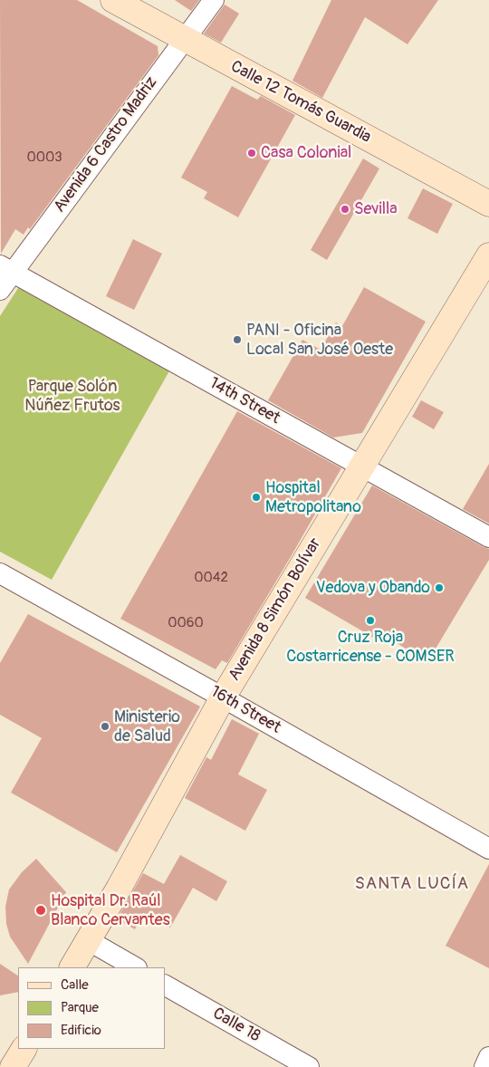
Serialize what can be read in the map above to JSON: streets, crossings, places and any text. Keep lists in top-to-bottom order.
{
  "streets": {
    "street": [
      "Calle 12 Tomás Guardia",
      "Avenida 6 Castro Madriz",
      "14th Street",
      "Avenida 8 Simón Bolívar",
      "16th Street",
      "Calle 18"
    ]
  },
  "crossings": [
    ["Calle 12 Tomás Guardia", "Avenida 6 Castro Madriz"],
    ["Avenida 6 Castro Madriz", "14th Street"],
    ["14th Street", "Avenida 8 Simón Bolívar"],
    ["Avenida 8 Simón Bolívar", "16th Street"]
  ],
  "districts": ["SANTA LUCÍA"],
  "parks": ["Parque Solón Núñez Frutos"],
  "places": [
    "Casa Colonial",
    "Sevilla",
    "PANI - Oficina Local San José Oeste",
    "Hospital Metropolitano",
    "Vedova y Obando",
    "Cruz Roja Costarricense - COMSER",
    "Ministerio de Salud",
    "Hospital Dr. Raúl Blanco Cervantes"
  ],
  "house_numbers": ["0003", "0042", "0060"],
  "legend": ["Calle", "Parque", "Edificio"]
}
